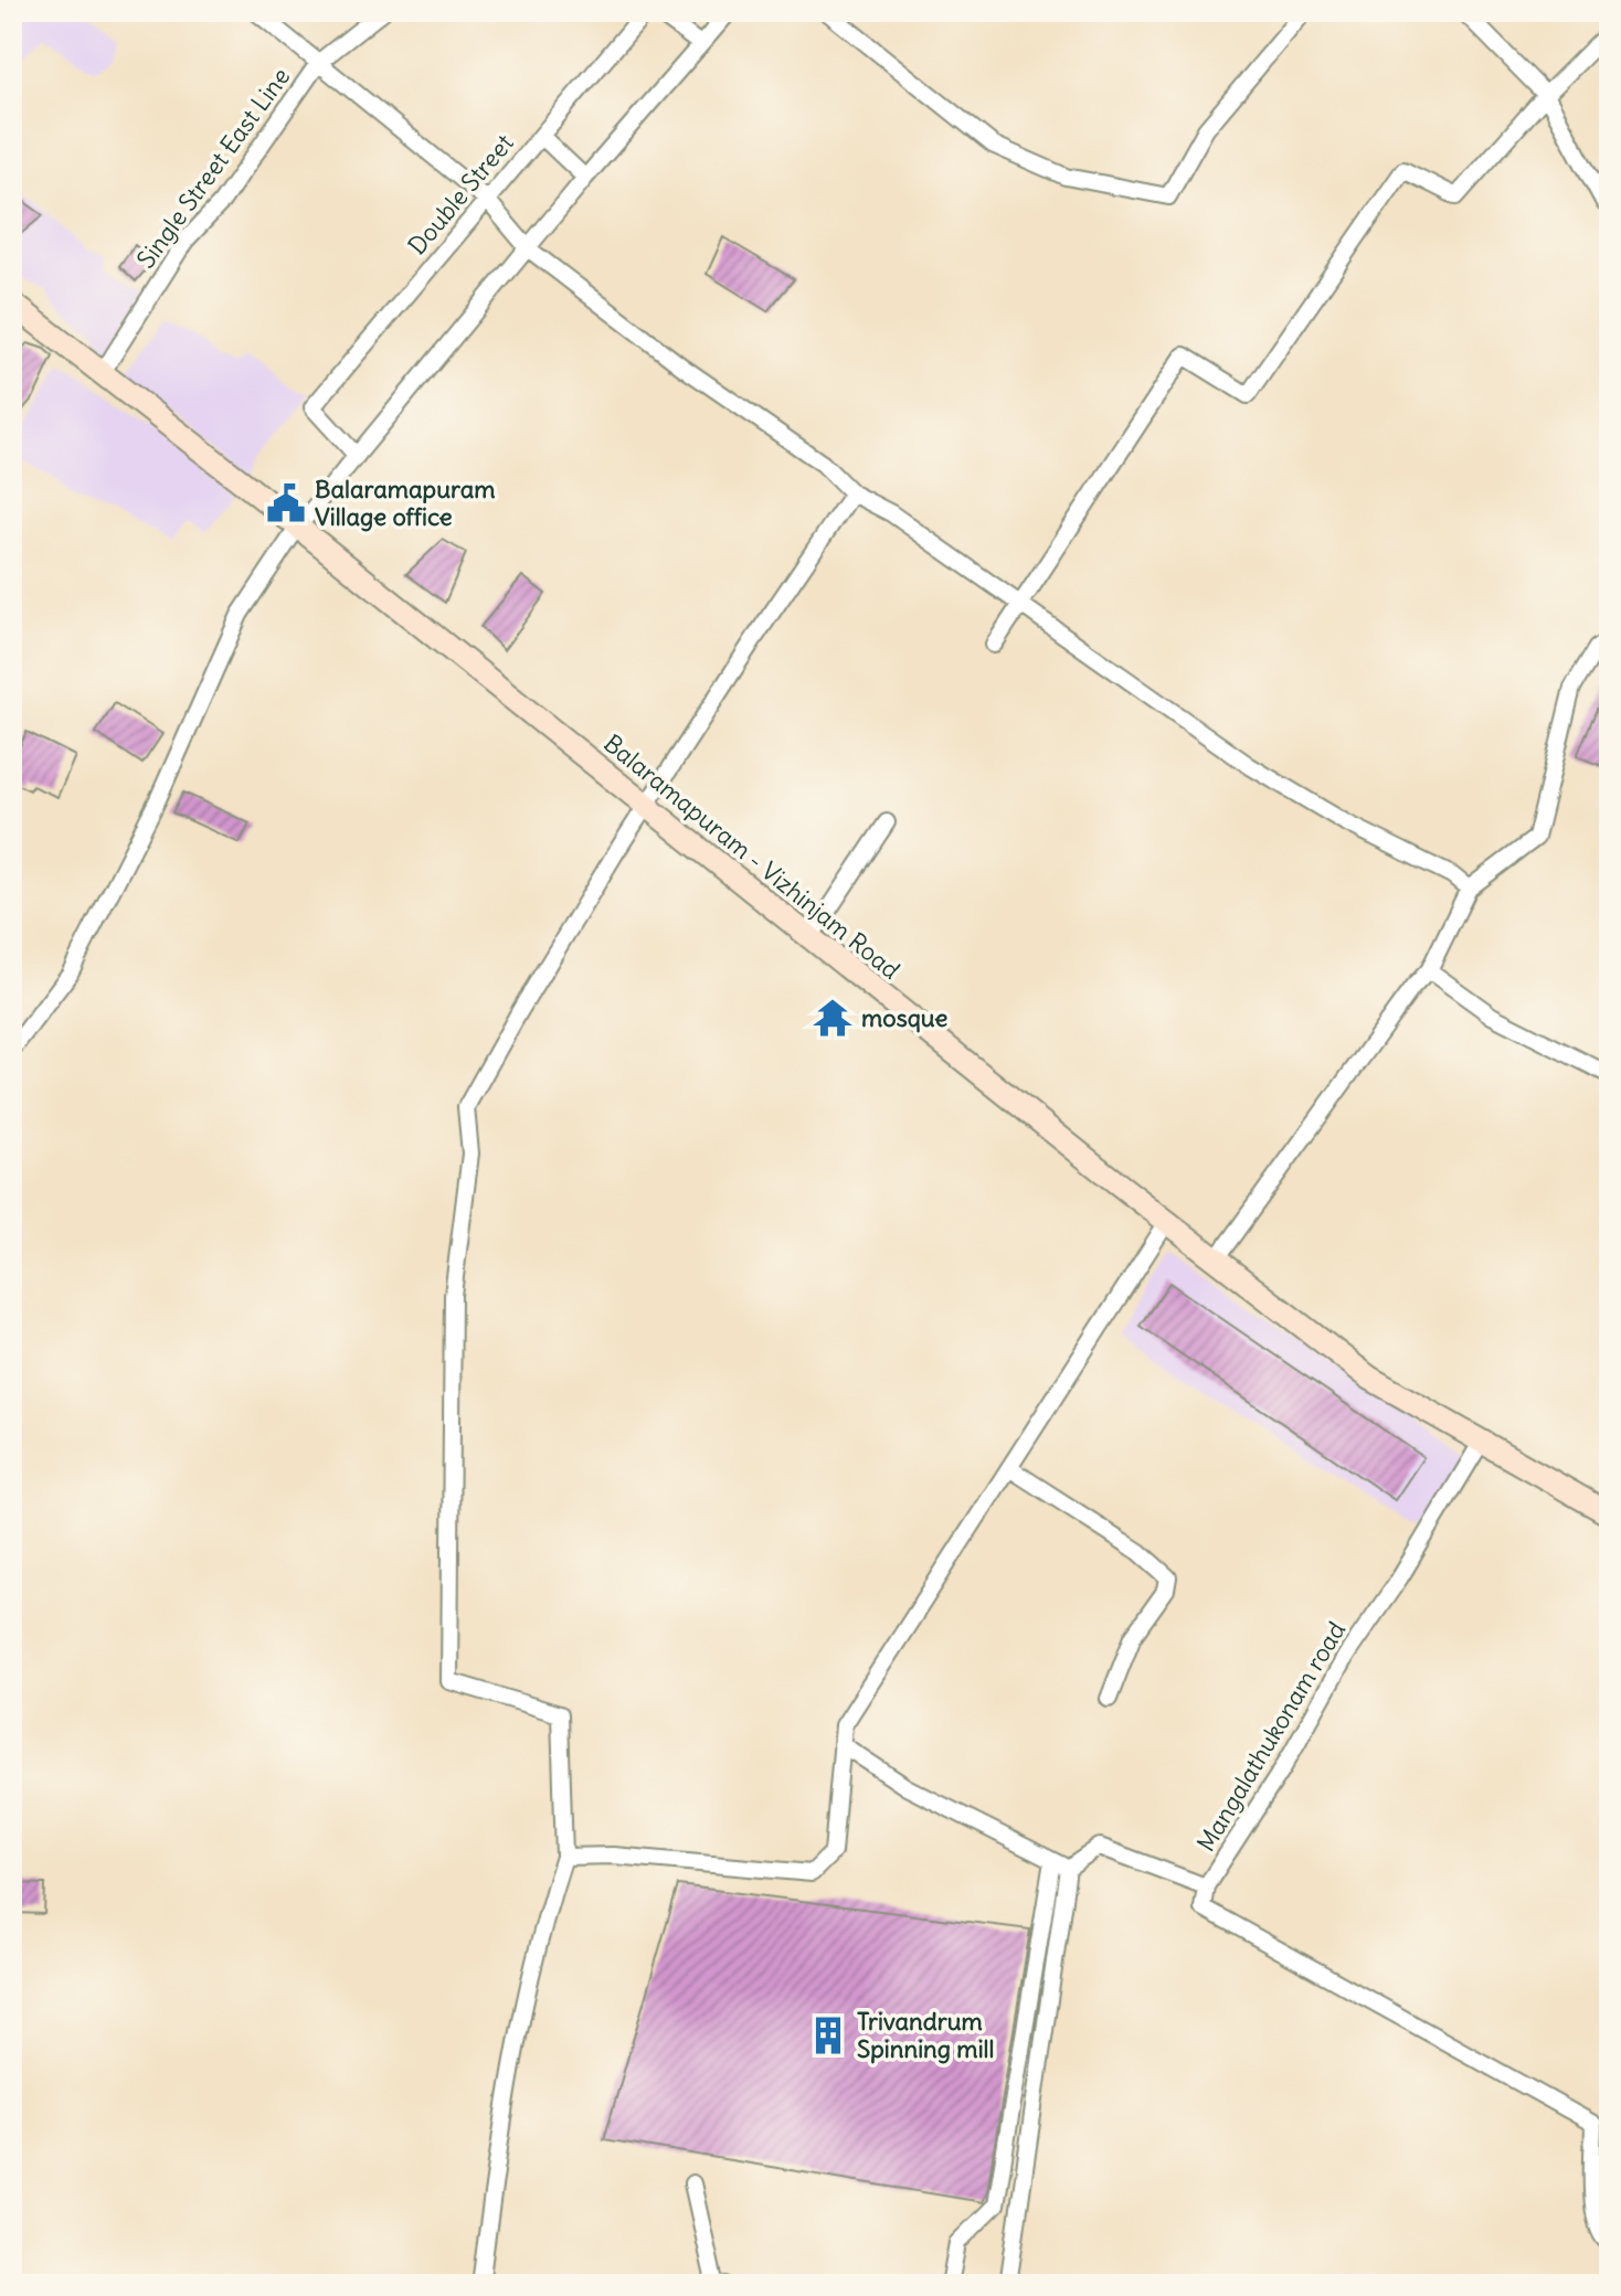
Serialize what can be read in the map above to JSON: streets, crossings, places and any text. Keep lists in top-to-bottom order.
{
  "streets": {
    "main road": ["Balaramapuram - Vizhinjam Road"],
    "street": ["Single Street East Line", "Double Street", "Mangalathukonam road"]
  },
  "crossings": [
    ["Single Street East Line", "Balaramapuram - Vizhinjam Road"],
    ["Balaramapuram - Vizhinjam Road", "Mangalathukonam road"]
  ],
  "places": {
    "public building": ["Balaramapuram Village office"],
    "temple": ["mosque"],
    "building": ["Trivandrum Spinning mill"]
  }
}
